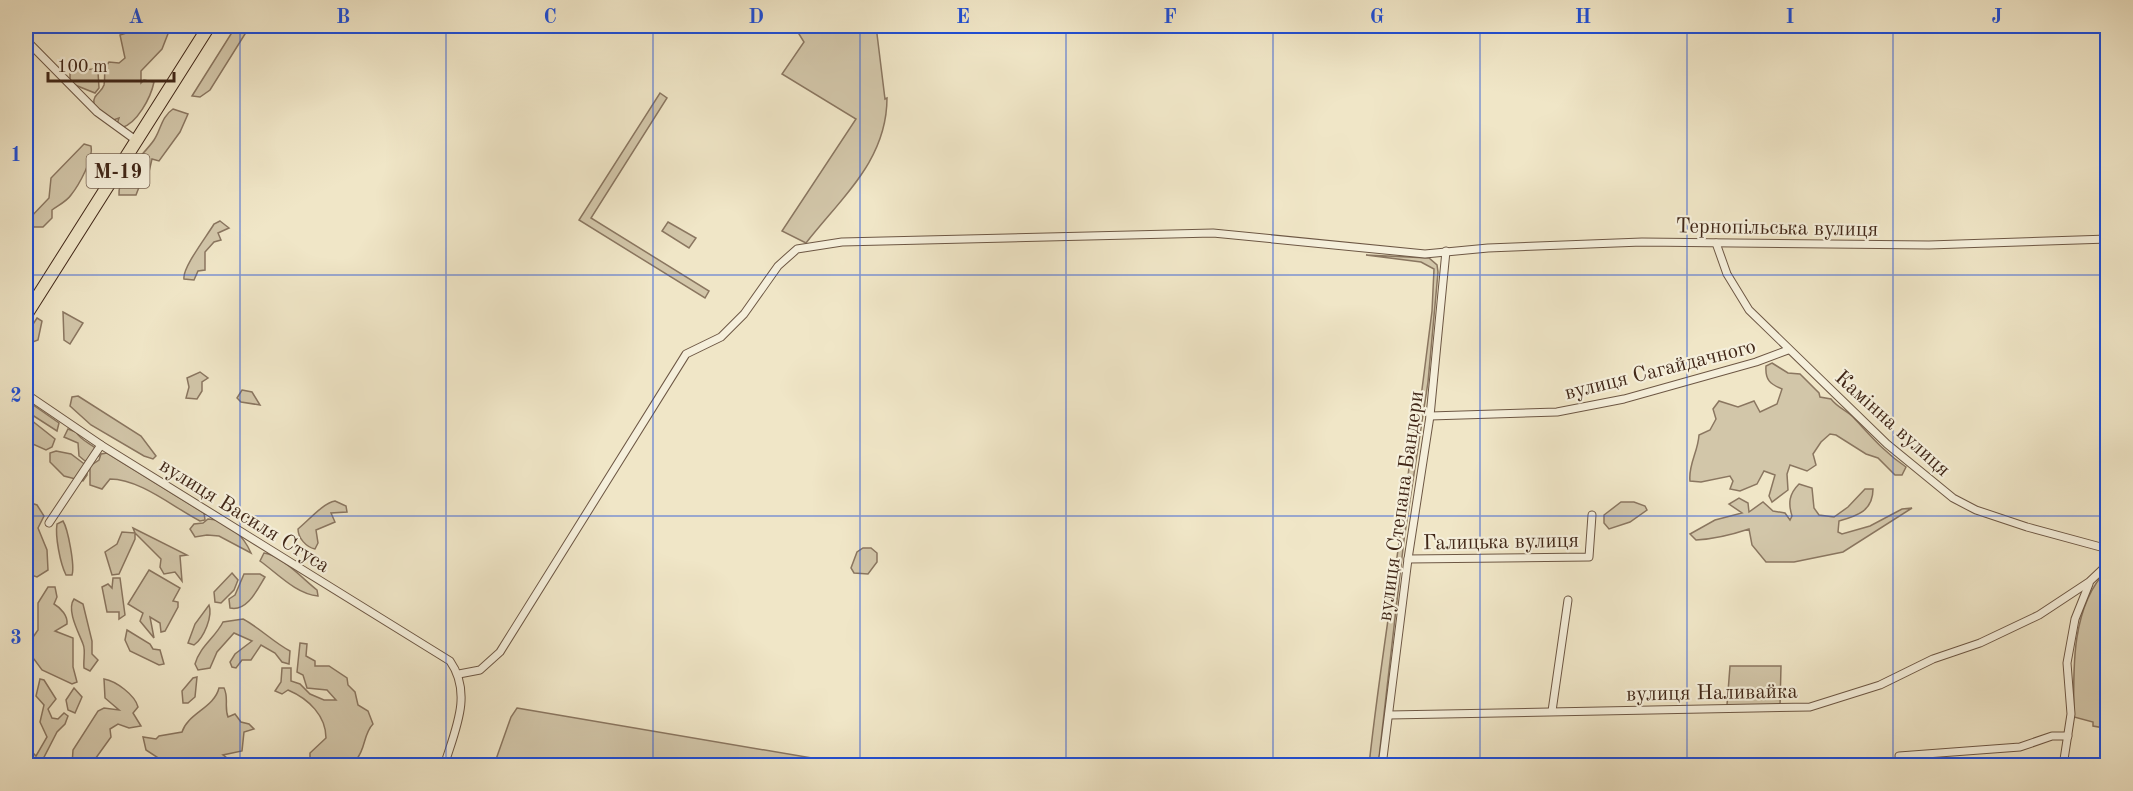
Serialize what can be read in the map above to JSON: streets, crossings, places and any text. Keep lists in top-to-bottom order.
{
  "streets": {
    "highway": ["М-19"],
    "street": [
      "Тернопільська вулиця",
      "вулиця Сагайдачного",
      "Камінна вулиця",
      "вулиця Степана Бандери",
      "вулиця Василя Стуса",
      "Галицька вулиця",
      "вулиця Наливайка"
    ]
  },
  "crossings": [
    ["Тернопільська вулиця", "Камінна вулиця"],
    ["Тернопільська вулиця", "вулиця Степана Бандери"],
    ["Тернопільська вулиця", "вулиця Василя Стуса"],
    ["вулиця Сагайдачного", "Камінна вулиця"],
    ["вулиця Сагайдачного", "вулиця Степана Бандери"],
    ["вулиця Степана Бандери", "Галицька вулиця"],
    ["вулиця Степана Бандери", "вулиця Наливайка"]
  ],
  "scale_bar": "100 m",
  "grid": {
    "columns": [
      "A",
      "B",
      "C",
      "D",
      "E",
      "F",
      "G",
      "H",
      "I",
      "J"
    ],
    "rows": ["1", "2", "3"]
  }
}
